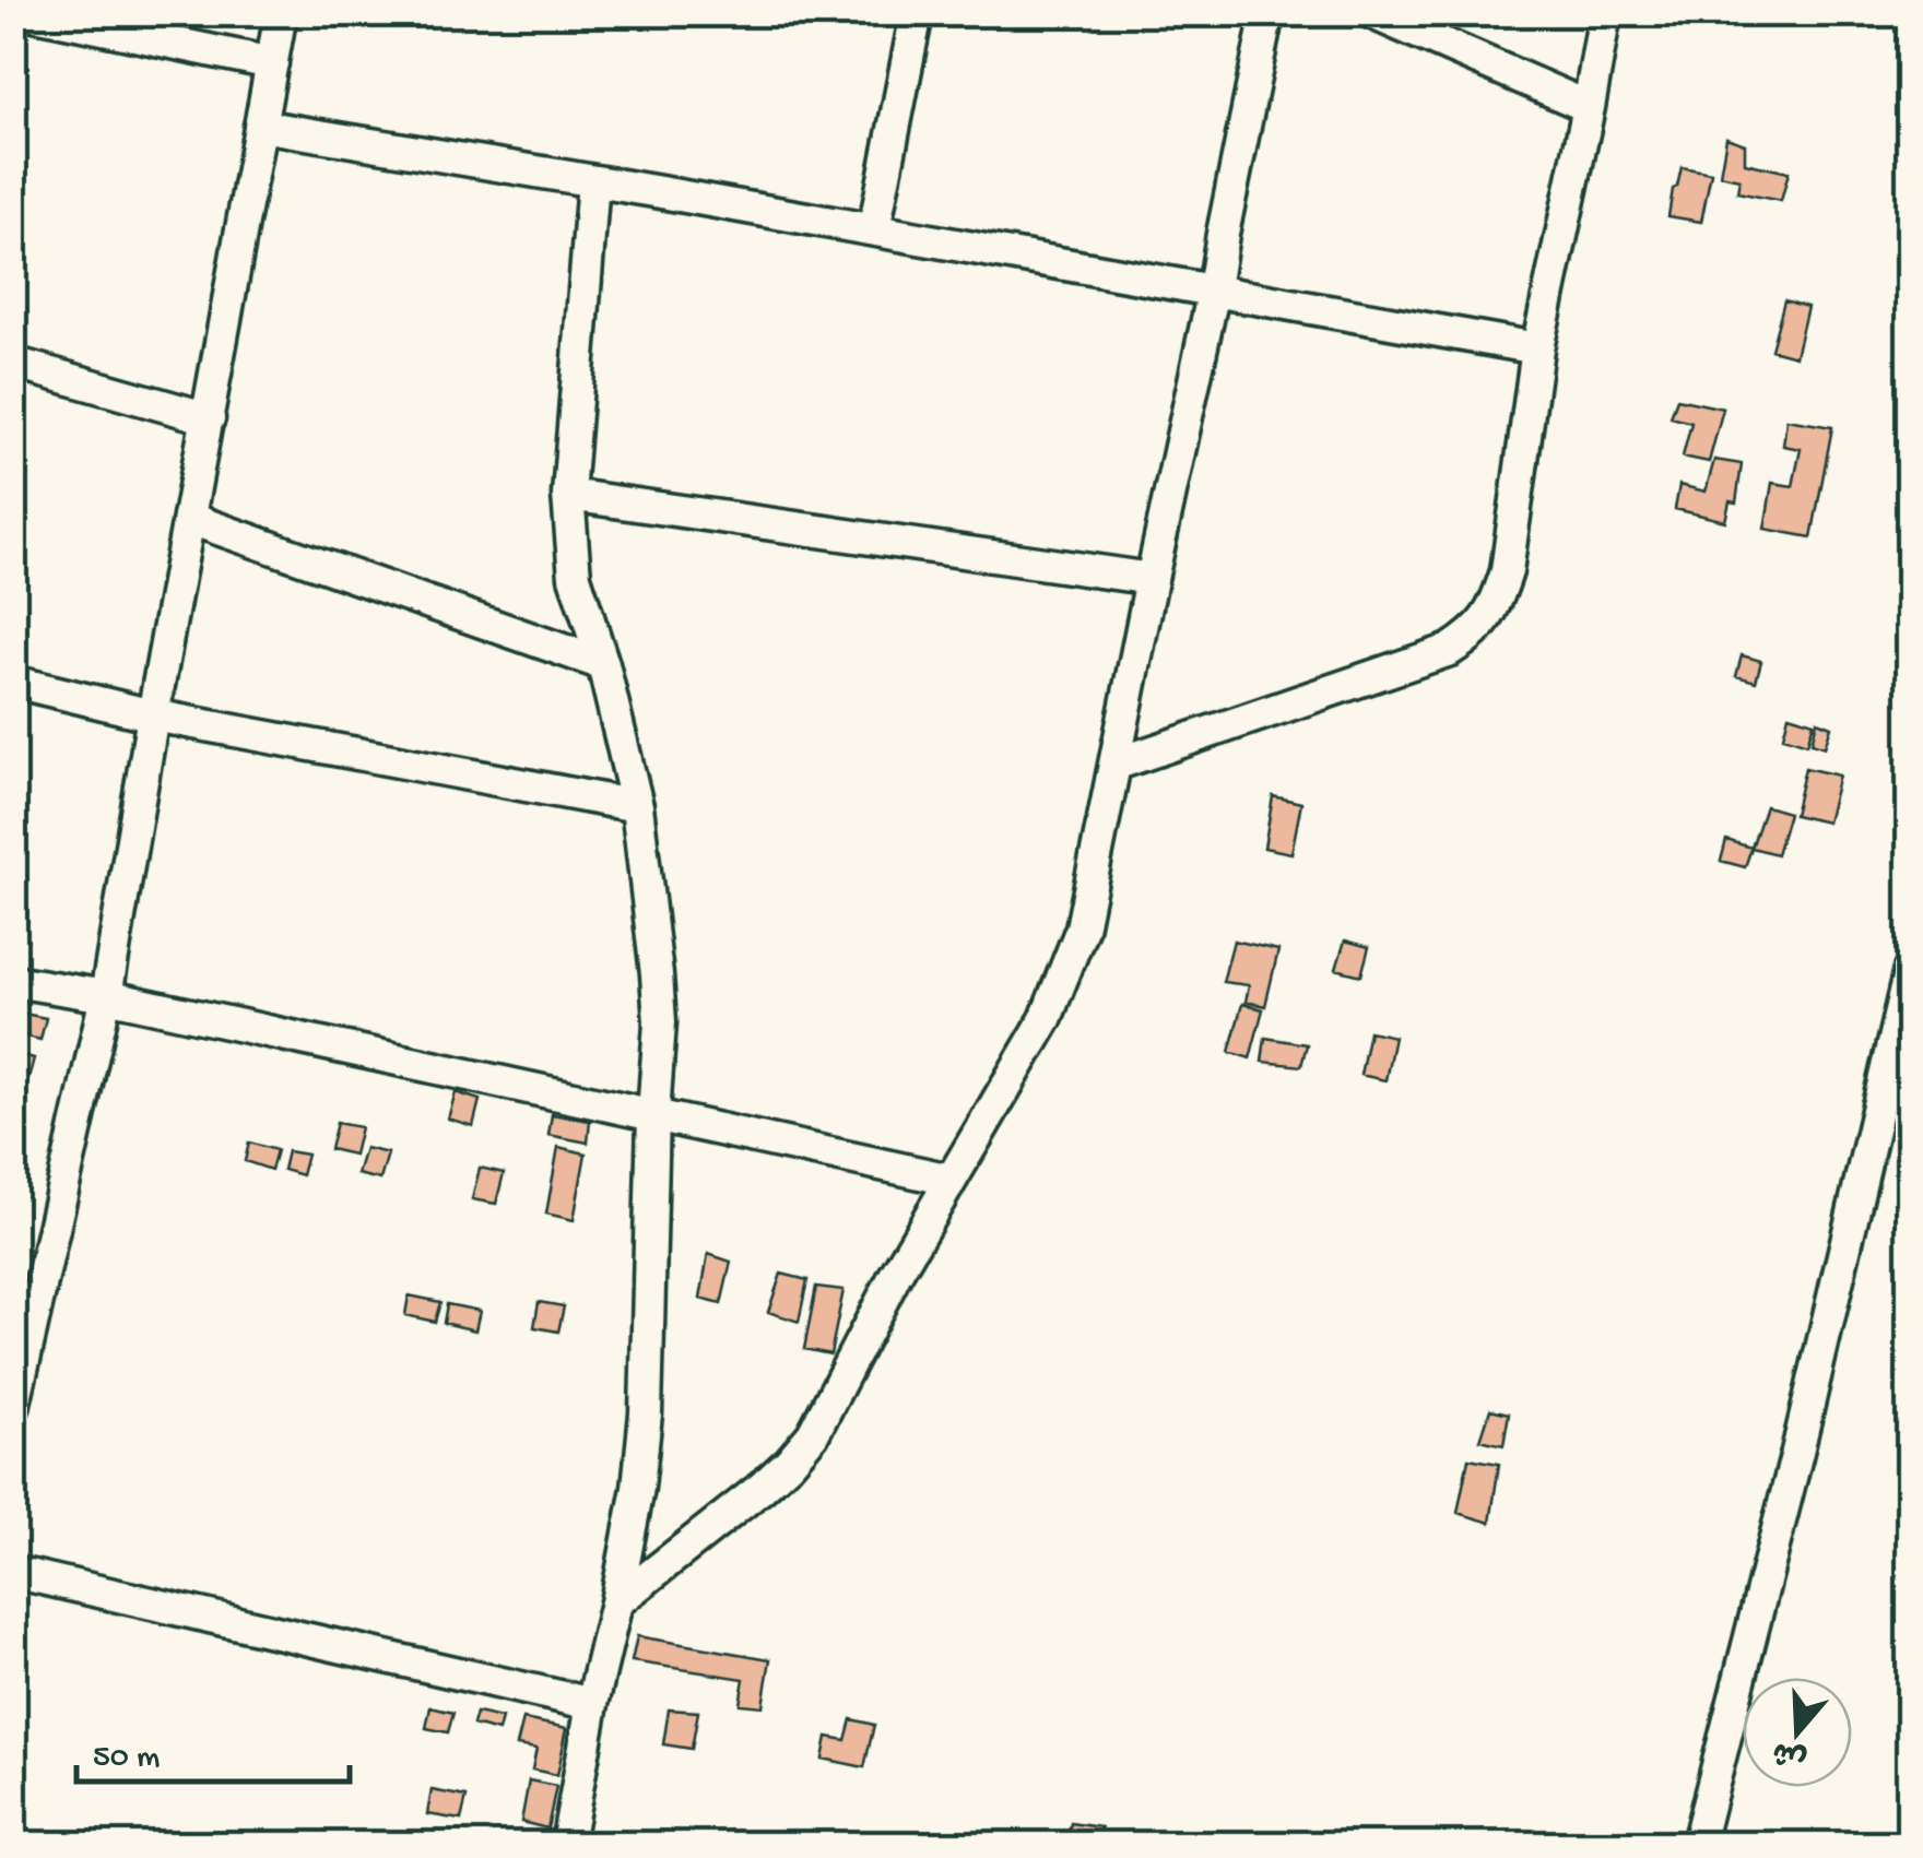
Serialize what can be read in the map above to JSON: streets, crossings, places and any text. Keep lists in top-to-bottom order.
{
  "scale_bar": "50 m",
  "north": "bottom"
}
